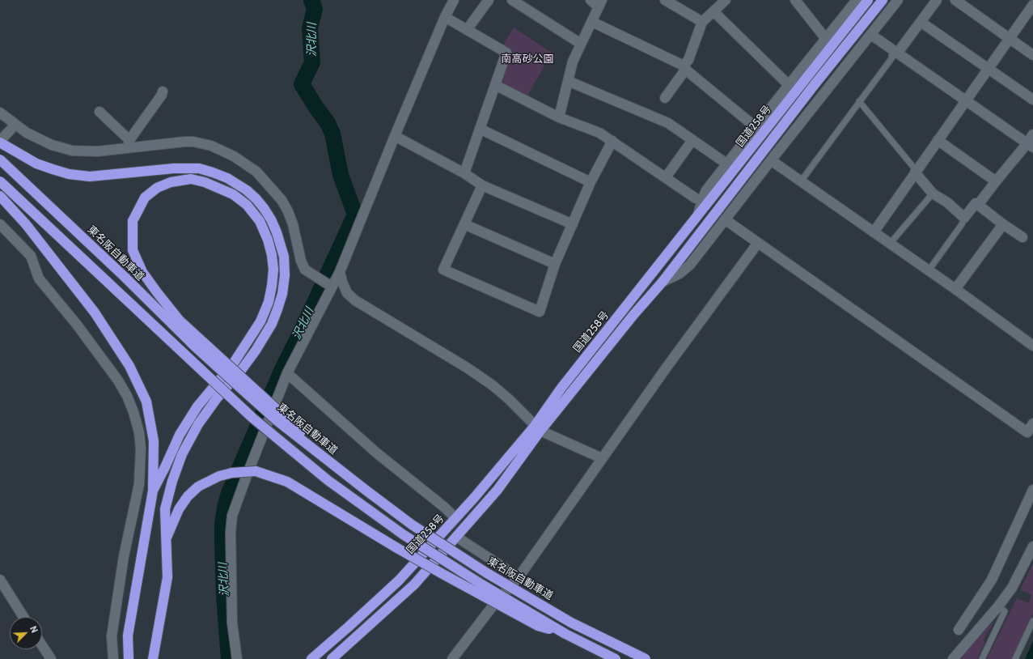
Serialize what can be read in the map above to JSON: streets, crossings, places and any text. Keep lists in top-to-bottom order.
{
  "streets": {
    "highway": ["国道258号", "東名阪自動車道"]
  },
  "water": ["沢北川"],
  "parks": ["南高砂公園"],
  "north": "top right"
}
